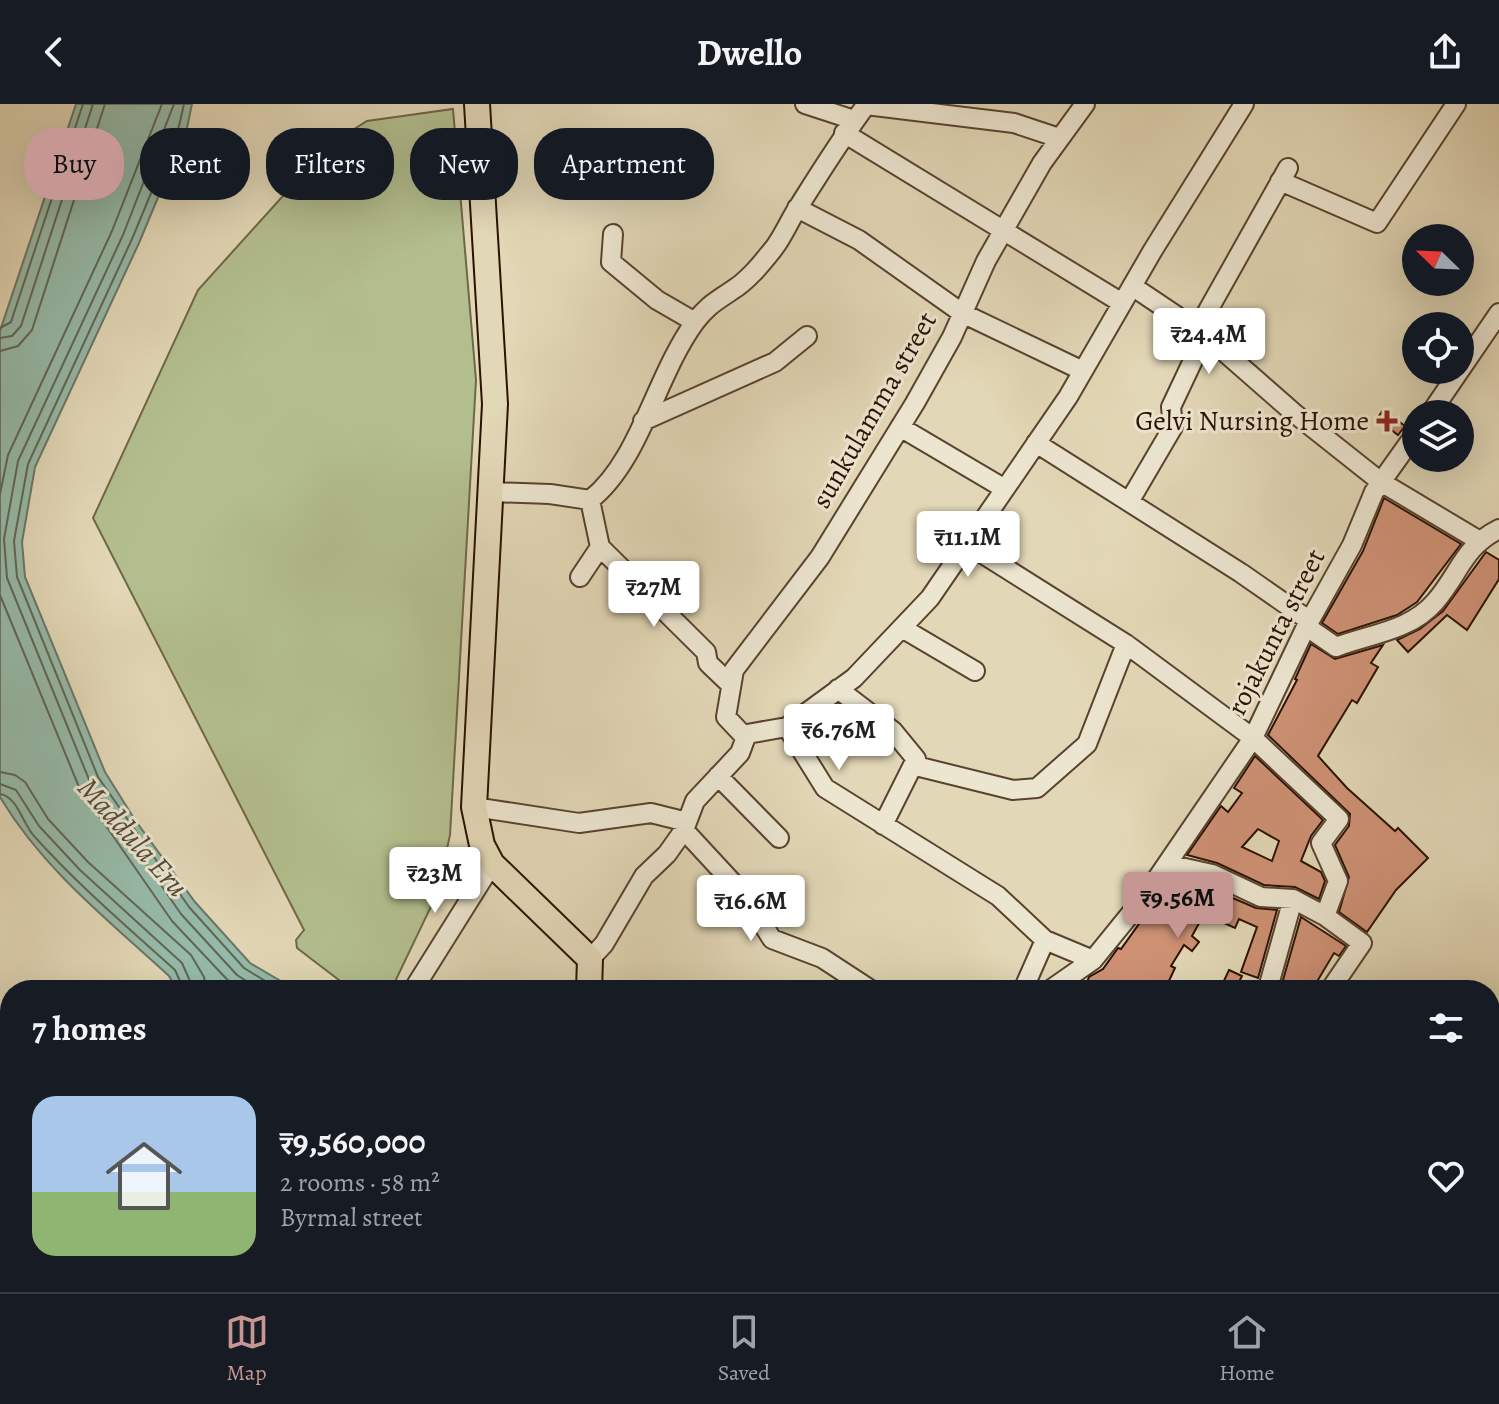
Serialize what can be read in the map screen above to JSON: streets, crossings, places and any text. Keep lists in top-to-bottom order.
{
  "streets": {
    "street": ["sunkulamma street", "rojakunta street"]
  },
  "water": ["Maddula Eru"],
  "places": {
    "health": ["Gelvi Nursing Home"]
  },
  "north": "top left",
  "page": {
    "header": "Dwello",
    "chip": [
      "Buy",
      "Rent",
      "Filters",
      "New",
      "Apartment"
    ],
    "price": [
      "₹24.4M",
      "₹11.1M",
      "₹27M",
      "₹6.76M",
      "₹23M",
      "₹9.56M",
      "₹16.6M"
    ],
    "heading": "7 homes",
    "list": [
      {
        "name": "₹9,560,000",
        "note": "2 rooms · 58 m² · Byrmal street"
      }
    ],
    "tabs": ["Map", "Saved", "Home"]
  }
}
